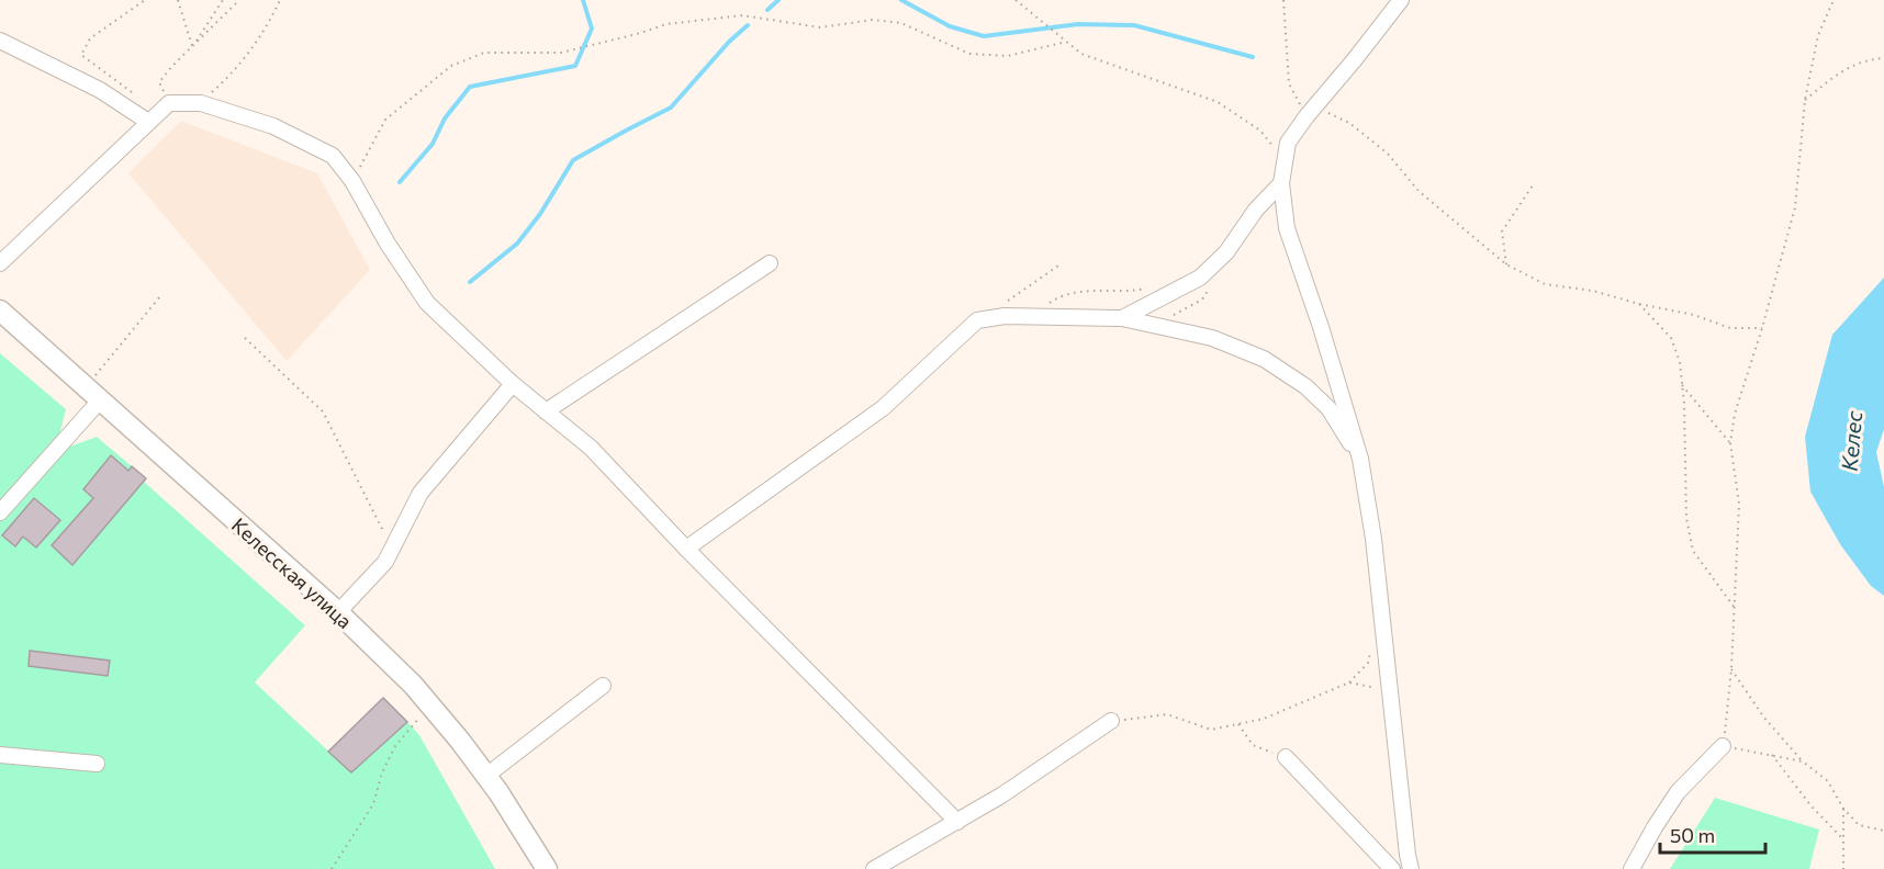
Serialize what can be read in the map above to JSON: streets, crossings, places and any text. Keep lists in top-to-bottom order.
{
  "streets": {
    "main road": ["Келесская улица"]
  },
  "water": ["Келес"],
  "scale_bar": "50 m"
}
